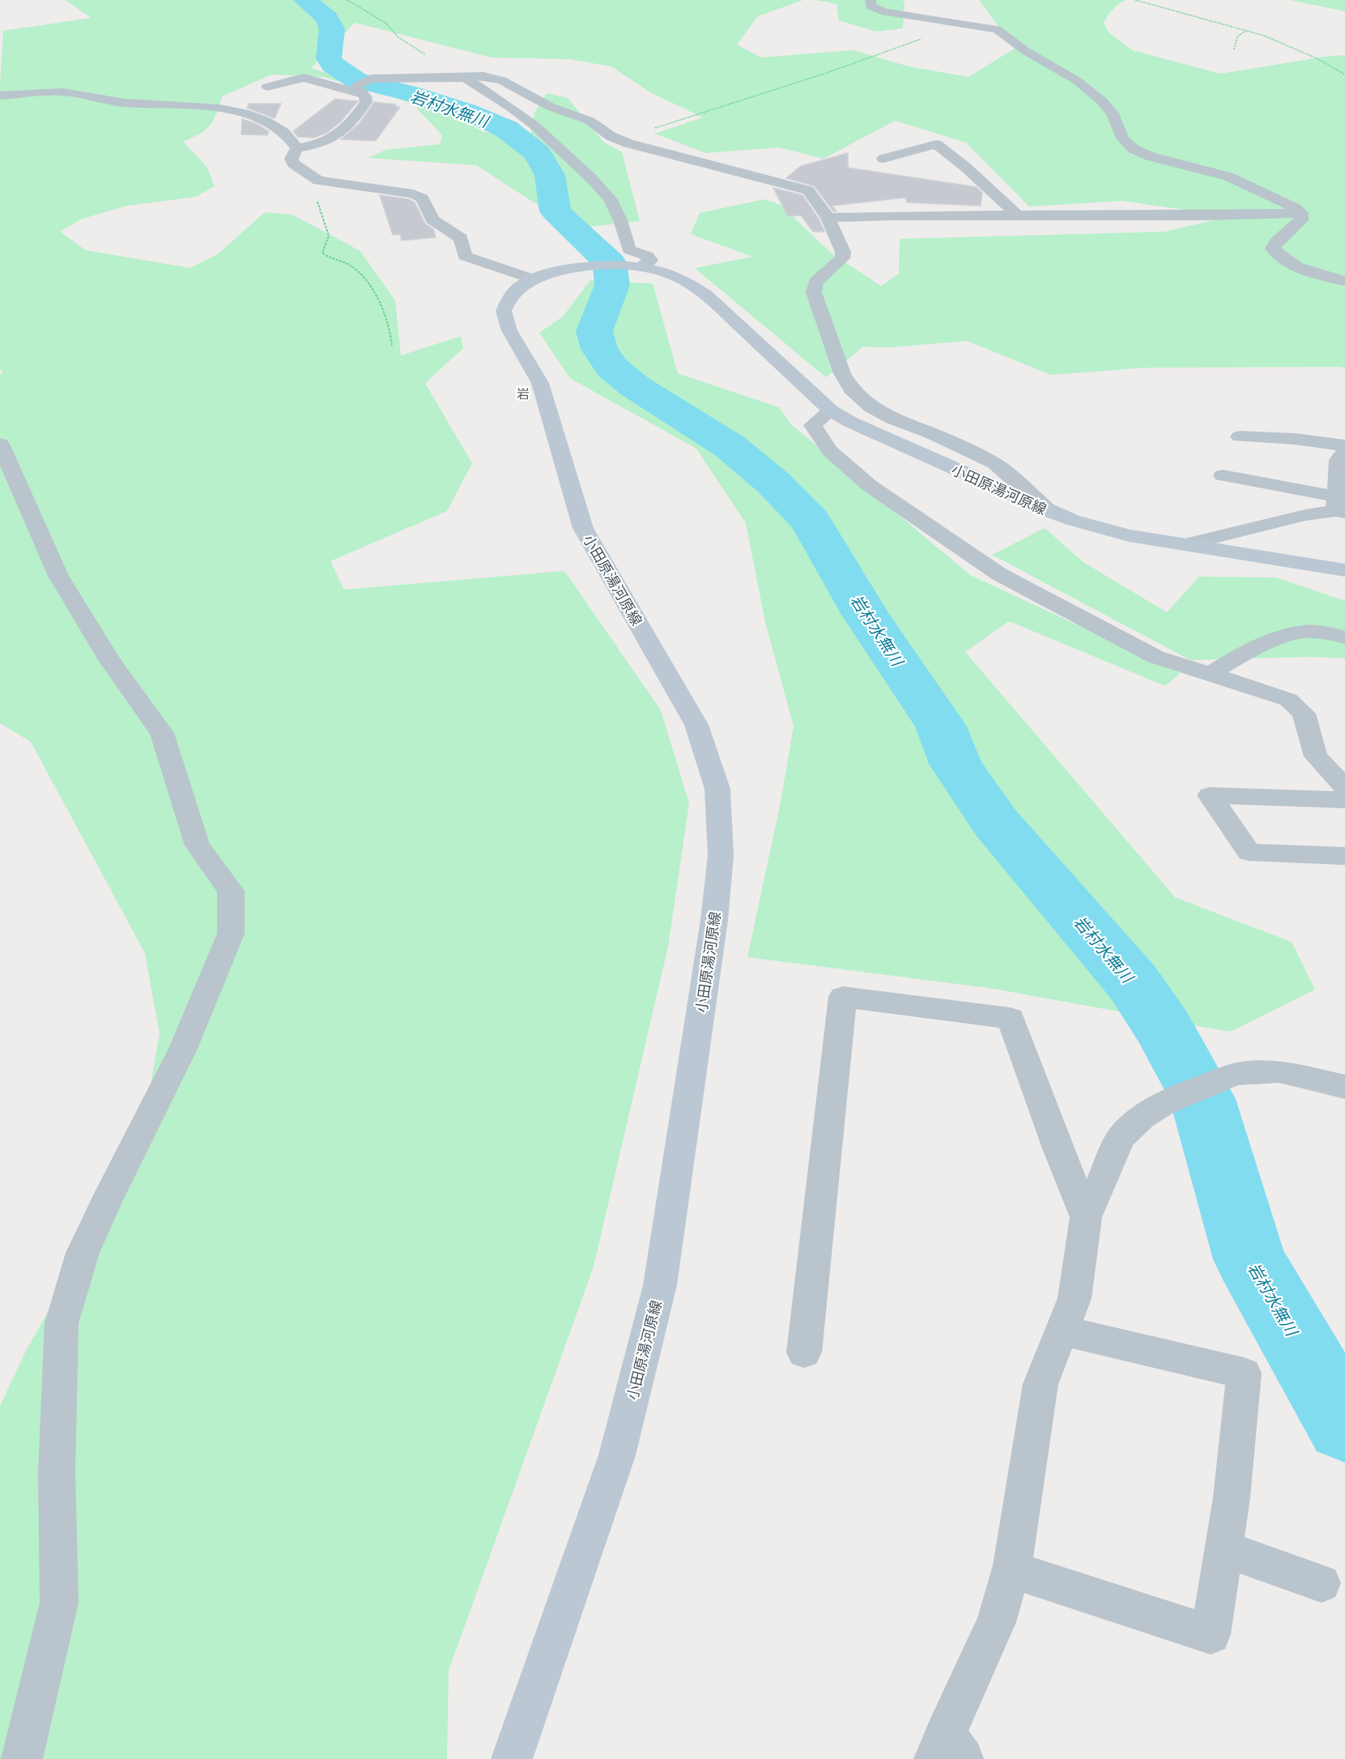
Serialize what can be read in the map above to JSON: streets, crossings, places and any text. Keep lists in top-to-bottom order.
{
  "streets": {
    "main road": ["小田原湯河原線"]
  },
  "districts": ["岩"],
  "water": ["岩村水無川"]
}
